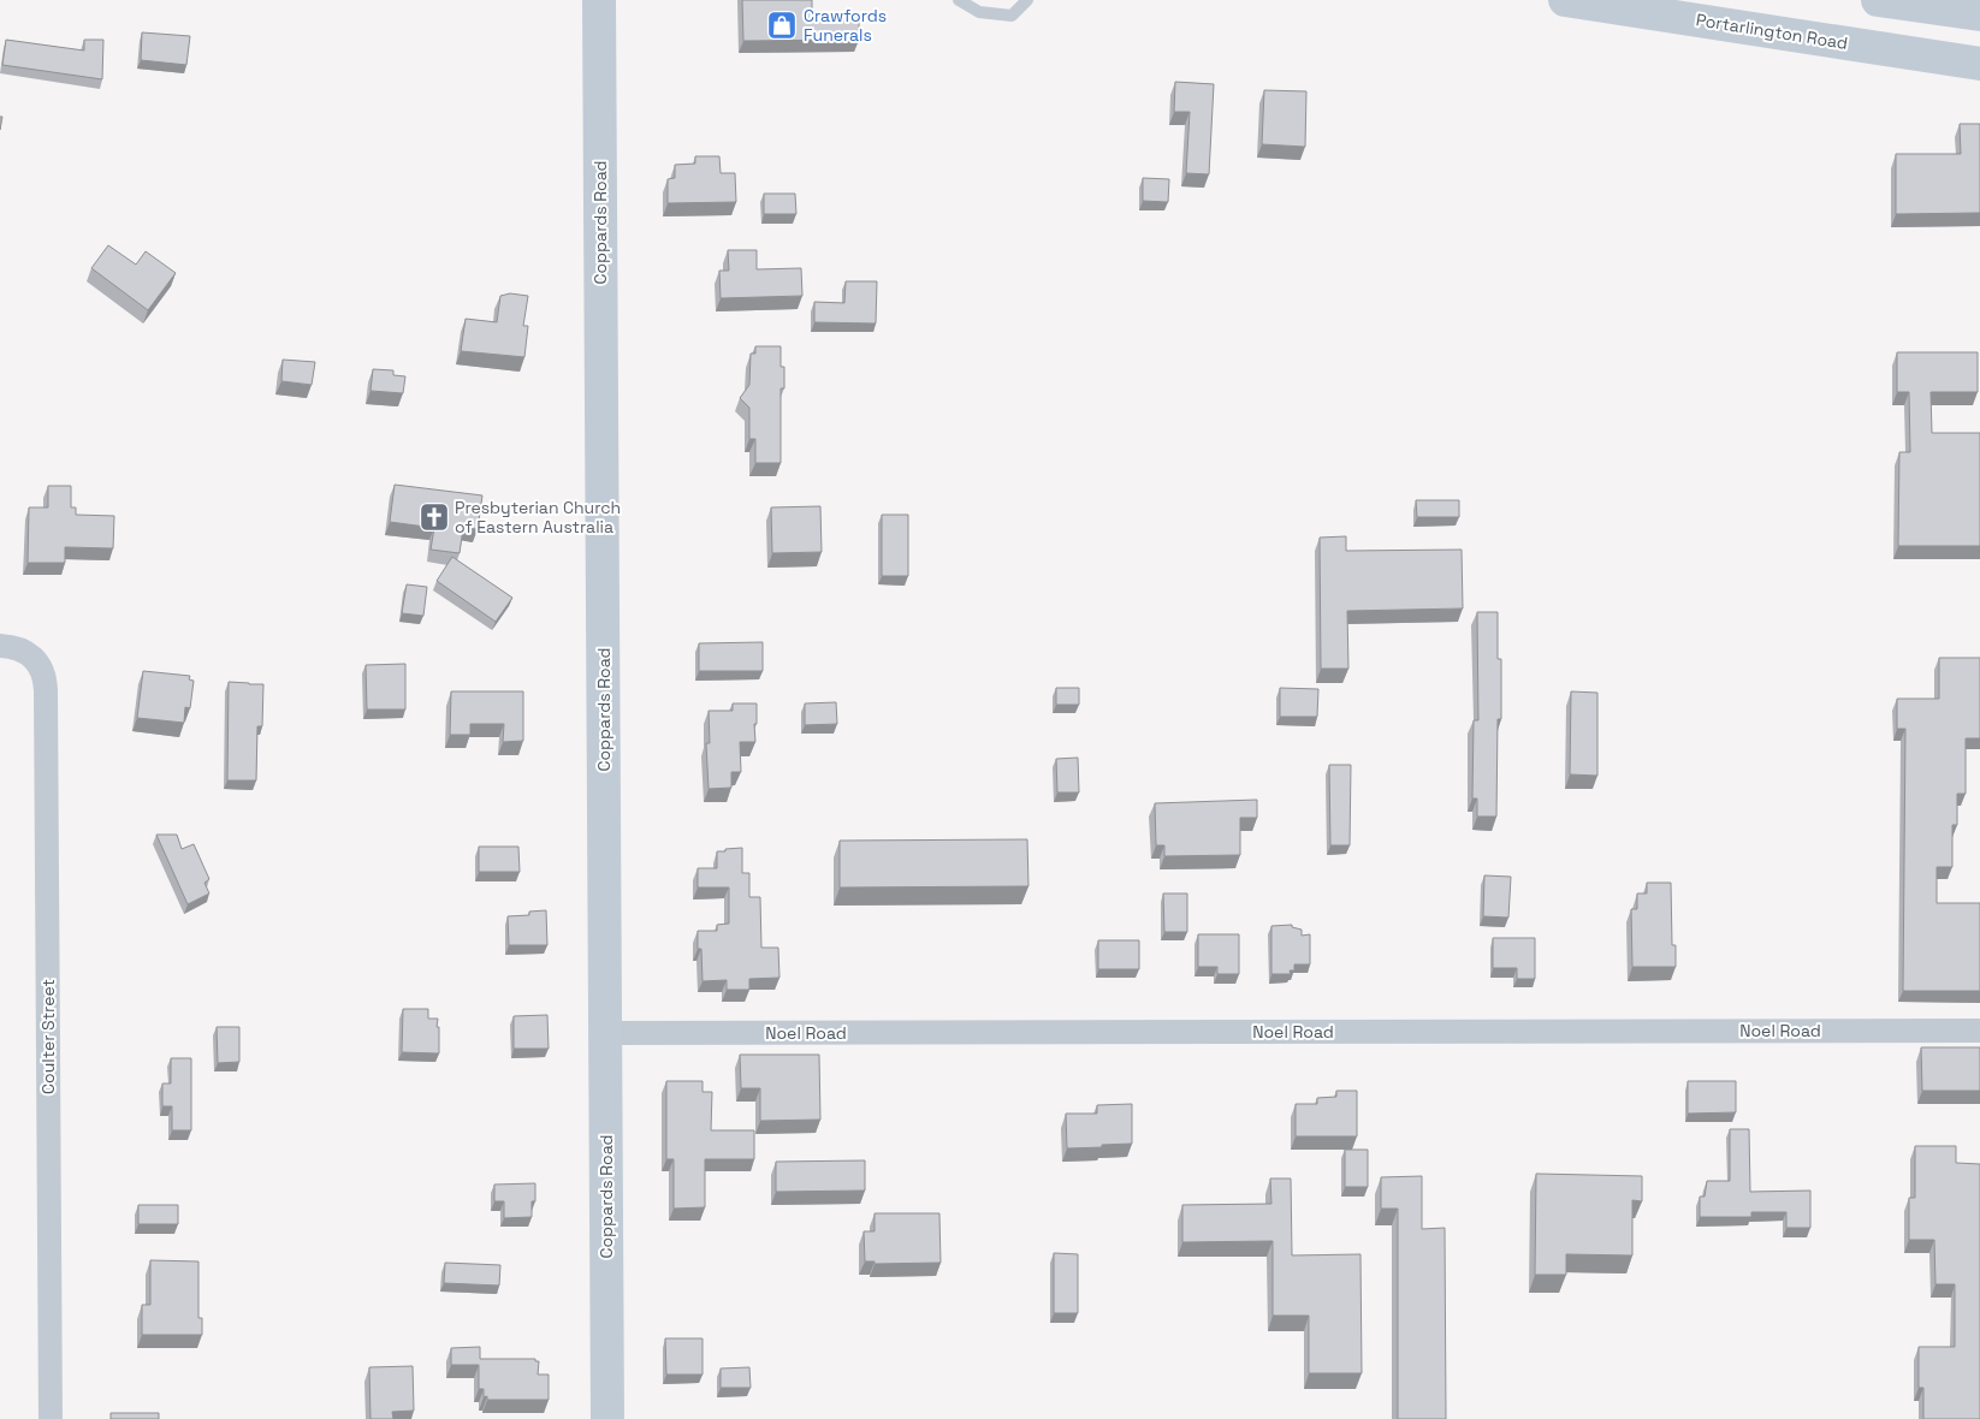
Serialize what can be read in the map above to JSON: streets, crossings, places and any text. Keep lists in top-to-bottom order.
{
  "streets": {
    "street": [
      "Portarlington Road",
      "Coppards Road",
      "Noel Road",
      "Coulter Street"
    ]
  },
  "crossings": [
    ["Coppards Road", "Noel Road"]
  ],
  "places": {
    "shop": ["Crawfords Funerals"],
    "church": ["Presbyterian Church of Eastern Australia"]
  }
}
